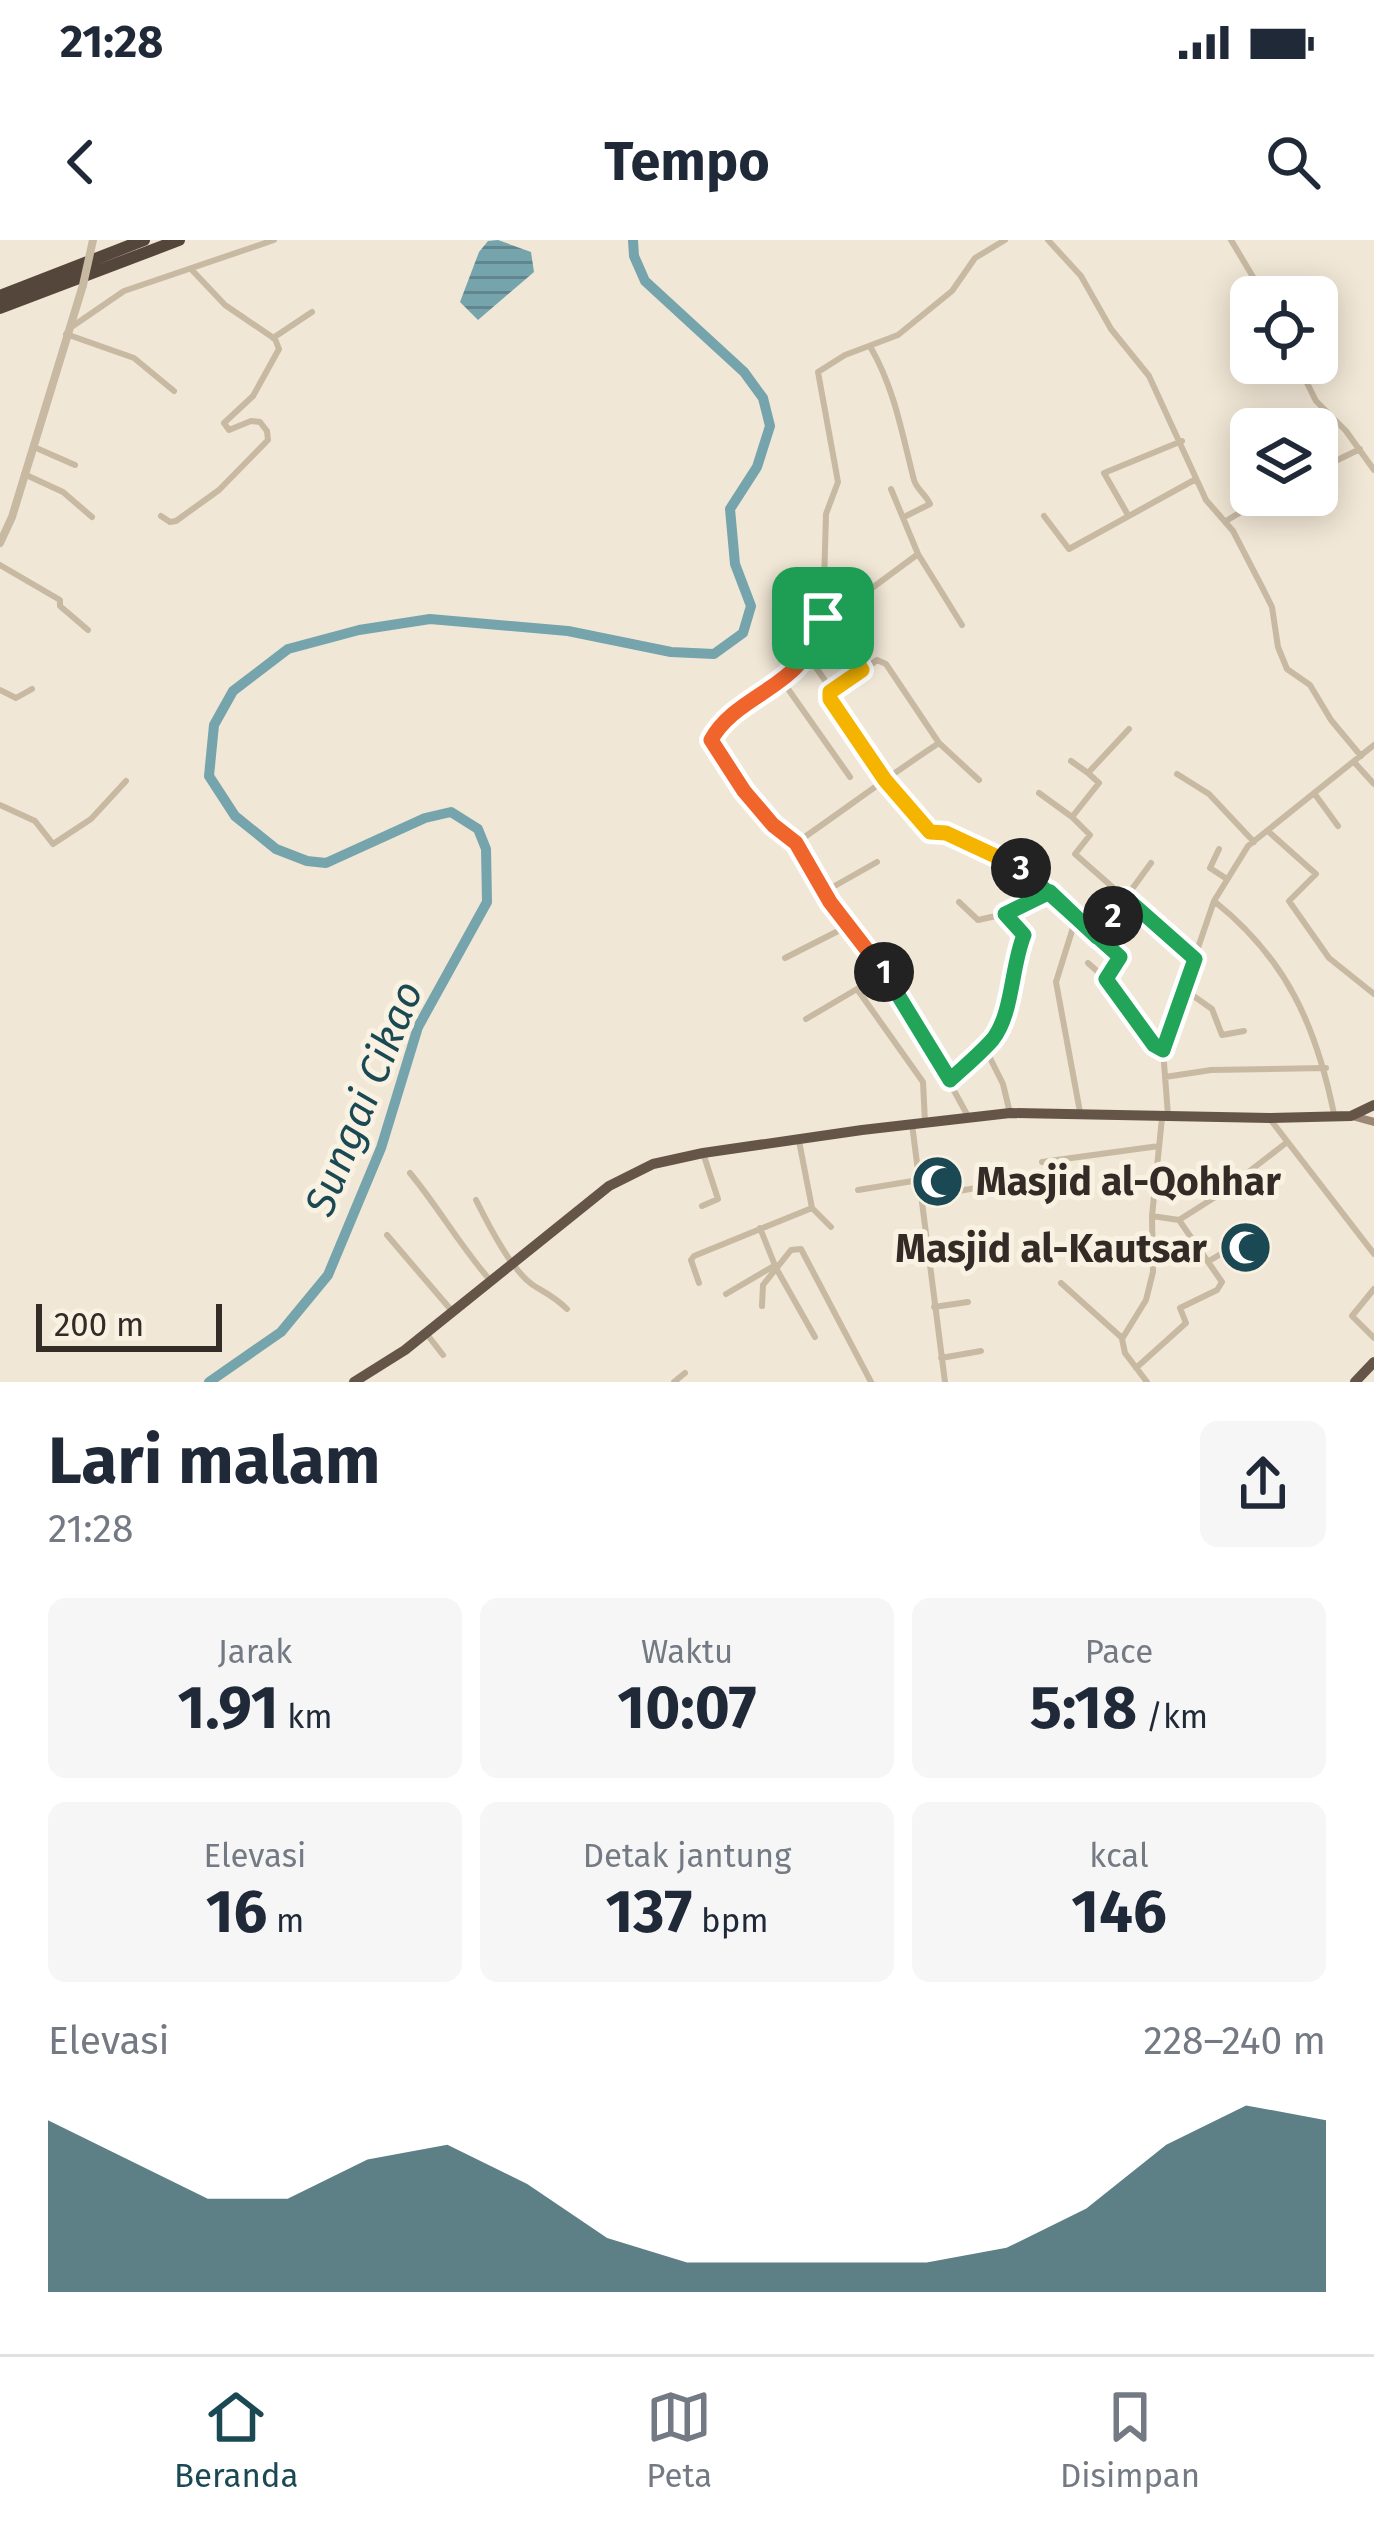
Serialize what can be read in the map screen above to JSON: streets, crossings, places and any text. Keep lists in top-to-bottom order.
{
  "water": ["Sungai Cikao"],
  "places": {
    "mosque": ["Masjid al-Qohhar", "Masjid al-Kautsar"]
  },
  "scale_bar": "200 m",
  "page": {
    "status": "21:28",
    "header": "Tempo",
    "pins": ["3", "2", "1"],
    "scale": "200 m",
    "heading": ["Lari malam", "21:28"],
    "stats": [
      ["Jarak", "1.91 km"],
      ["Waktu", "10:07"],
      ["Pace", "5:18 /km"],
      ["Elevasi", "16 m"],
      ["Detak jantung", "137 bpm"],
      ["kcal", "146"]
    ],
    "chart": ["Elevasi", "228–240 m"],
    "tabs": ["Beranda", "Peta", "Disimpan"]
  }
}
